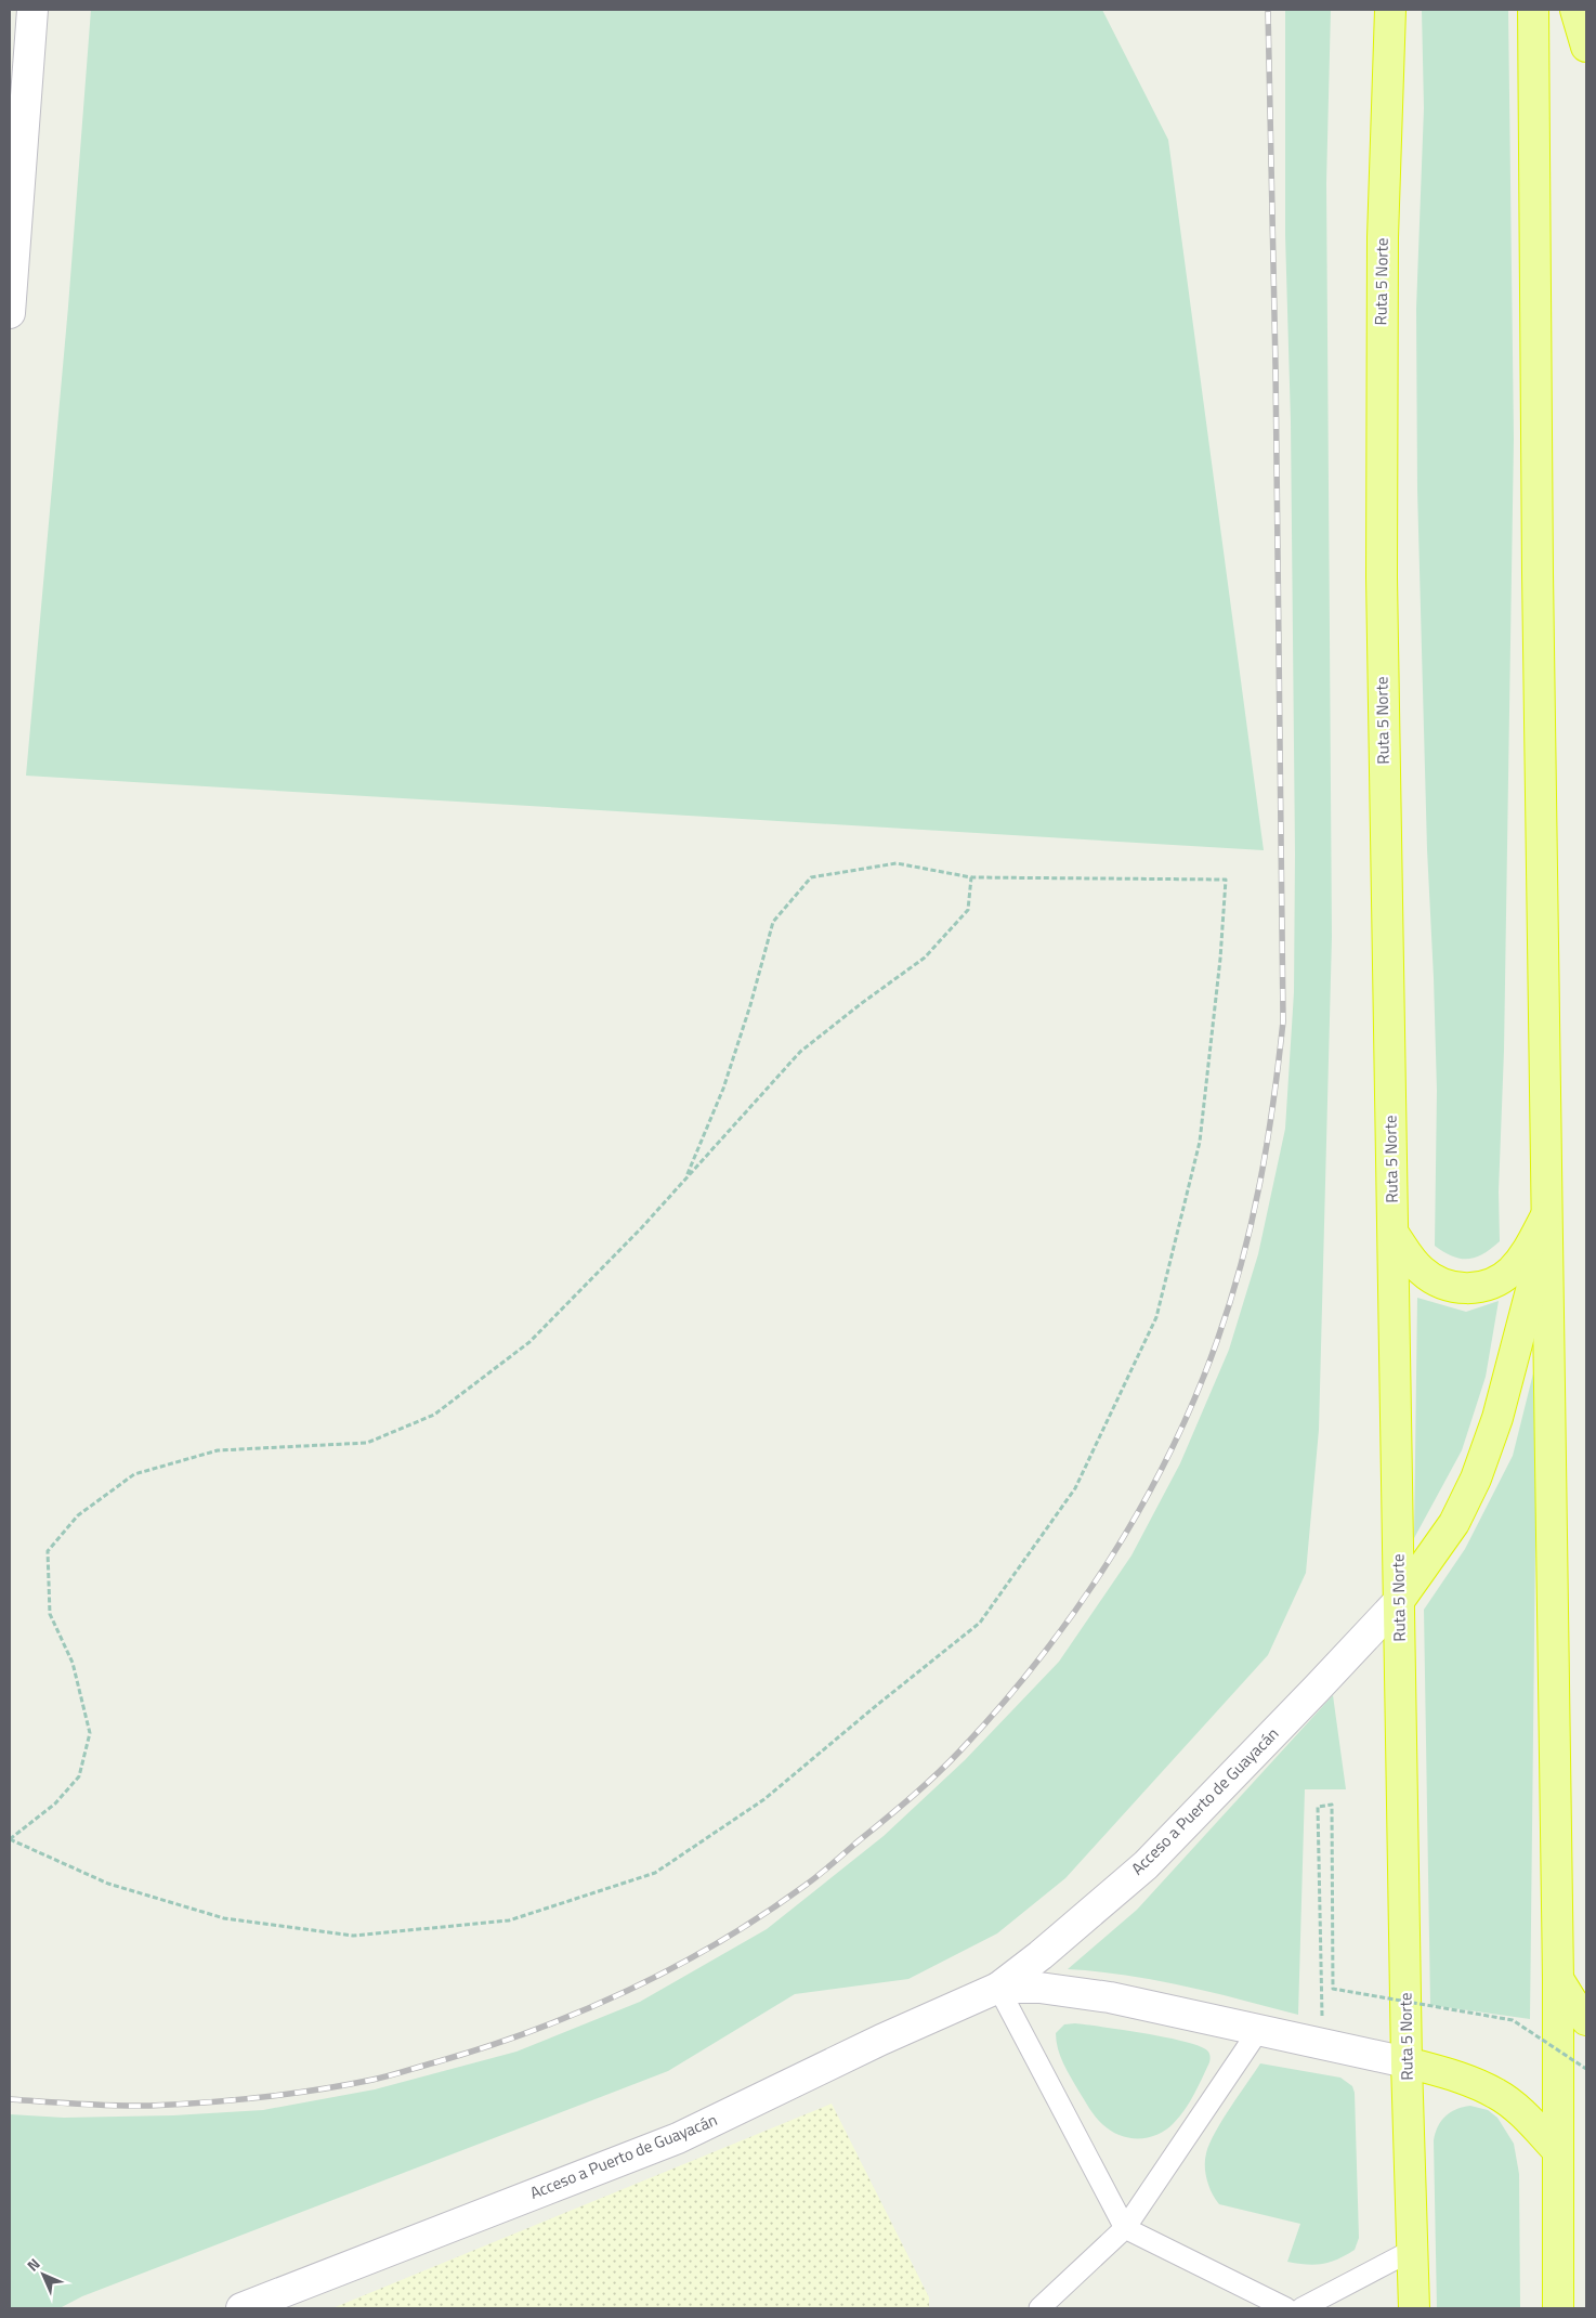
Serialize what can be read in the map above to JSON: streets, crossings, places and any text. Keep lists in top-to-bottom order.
{
  "streets": {
    "highway": ["Ruta 5 Norte"],
    "street": ["Acceso a Puerto de Guayacán"]
  },
  "crossings": [
    ["Ruta 5 Norte", "Acceso a Puerto de Guayacán"]
  ],
  "north": "top left"
}
